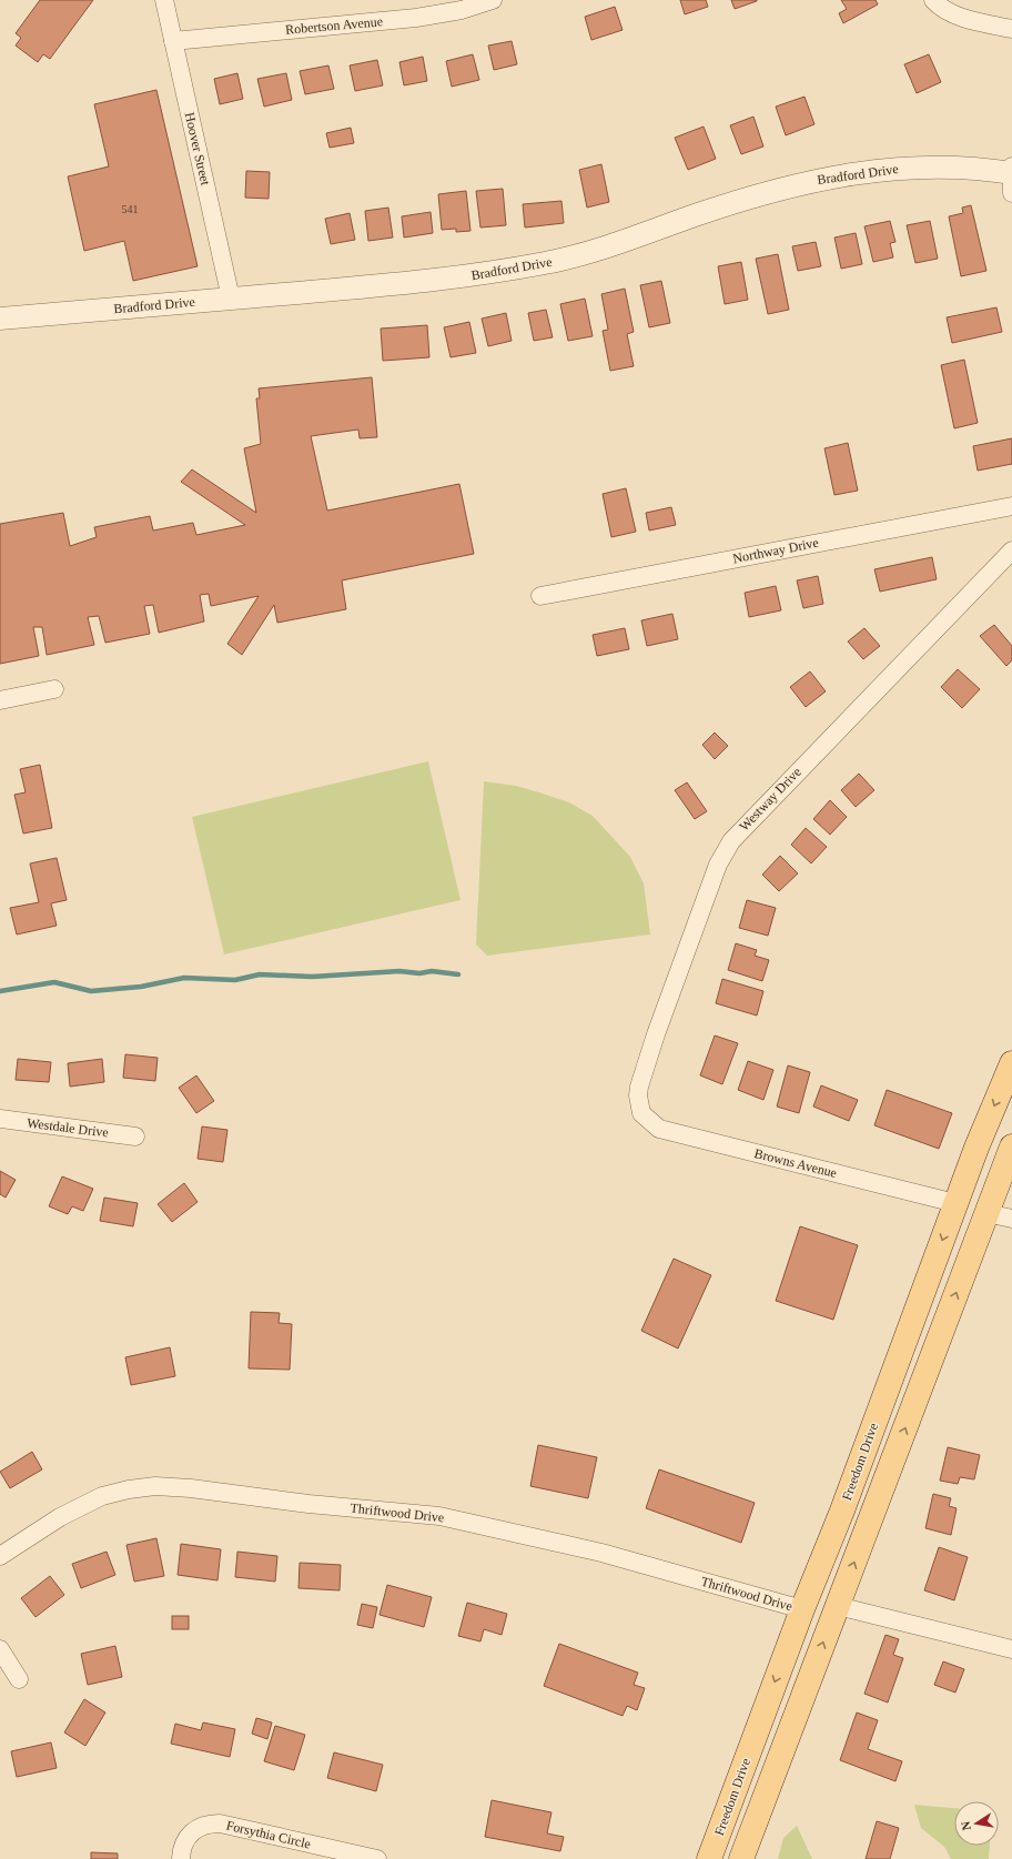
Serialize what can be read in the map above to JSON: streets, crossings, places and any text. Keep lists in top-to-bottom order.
{
  "streets": {
    "main road": ["Freedom Drive"],
    "street": [
      "Robertson Avenue",
      "Hoover Street",
      "Bradford Drive",
      "Northway Drive",
      "Westway Drive",
      "Westdale Drive",
      "Browns Avenue",
      "Thriftwood Drive",
      "Forsythia Circle"
    ]
  },
  "crossings": [
    ["Robertson Avenue", "Hoover Street"],
    ["Hoover Street", "Bradford Drive"],
    ["Westway Drive", "Browns Avenue"],
    ["Browns Avenue", "Freedom Drive"],
    ["Freedom Drive", "Thriftwood Drive"]
  ],
  "house_numbers": ["541"],
  "north": "left"
}
